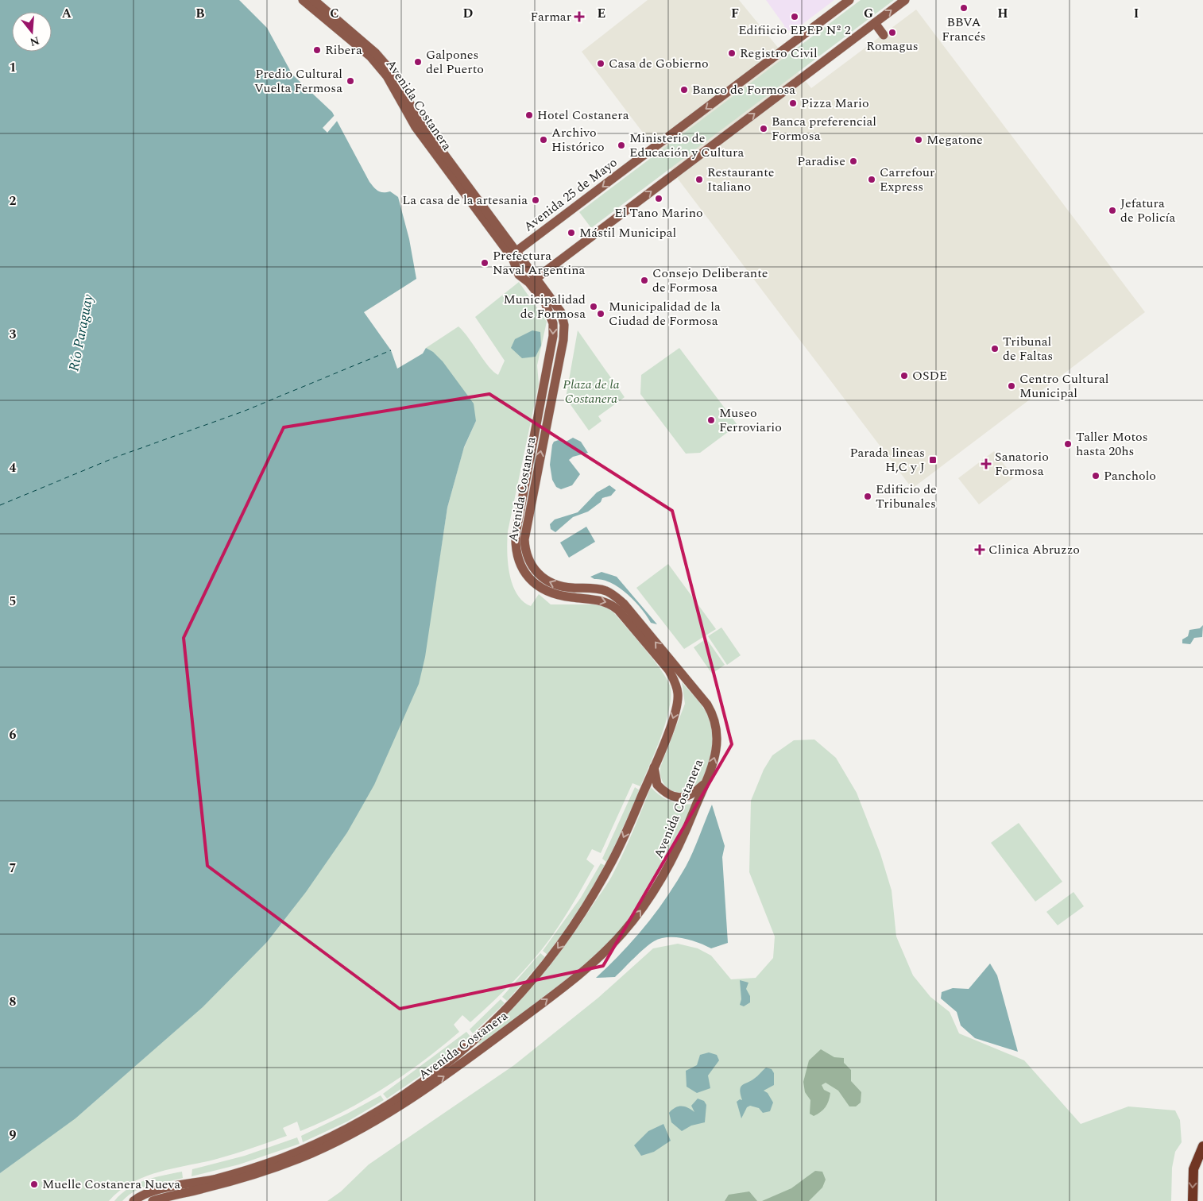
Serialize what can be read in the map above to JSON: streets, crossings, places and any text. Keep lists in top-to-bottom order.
{
  "streets": {
    "main road": ["Avenida Costanera", "Avenida 25 de Mayo"]
  },
  "crossings": [
    ["Avenida Costanera", "Avenida 25 de Mayo"]
  ],
  "water": ["Río Paraguay"],
  "parks": ["Plaza de la Costanera"],
  "places": {
    "other": [
      "BBVA Francés",
      "Edifiicio EPEP Nº 2",
      "Romagus",
      "Ribera",
      "Registro Civil",
      "Galpones del Puerto",
      "Casa de Gobierno",
      "Predio Cultural Vuelta Fermosa",
      "Banco de Formosa",
      "Pizza Mario",
      "Hotel Costanera",
      "Banca preferencial Formosa",
      "Archivo Histórico",
      "Megatone",
      "Ministerio de Educación y Cultura",
      "Paradise",
      "Restaurante Italiano",
      "Carrefour Express",
      "El Tano Marino",
      "La casa de la artesania",
      "Jefatura de Policía",
      "Mástil Municipal",
      "Prefectura Naval Argentina",
      "Consejo Deliberante de Formosa",
      "Municipalidad de Formosa",
      "Municipalidad de la Ciudad de Formosa",
      "Tribunal de Faltas",
      "OSDE",
      "Centro Cultural Municipal",
      "Museo Ferroviario",
      "Taller Motos hasta 20hs",
      "Pancholo",
      "Edificio de Tribunales",
      "Muelle Costanera Nueva"
    ],
    "health": ["Farmar", "Sanatorio Formosa", "Clinica Abruzzo"],
    "transit": ["Parada lineas H,C y J"]
  },
  "north": "bottom",
  "grid": {
    "columns": [
      "A",
      "B",
      "C",
      "D",
      "E",
      "F",
      "G",
      "H",
      "I"
    ],
    "rows": [
      "1",
      "2",
      "3",
      "4",
      "5",
      "6",
      "7",
      "8",
      "9"
    ]
  }
}
